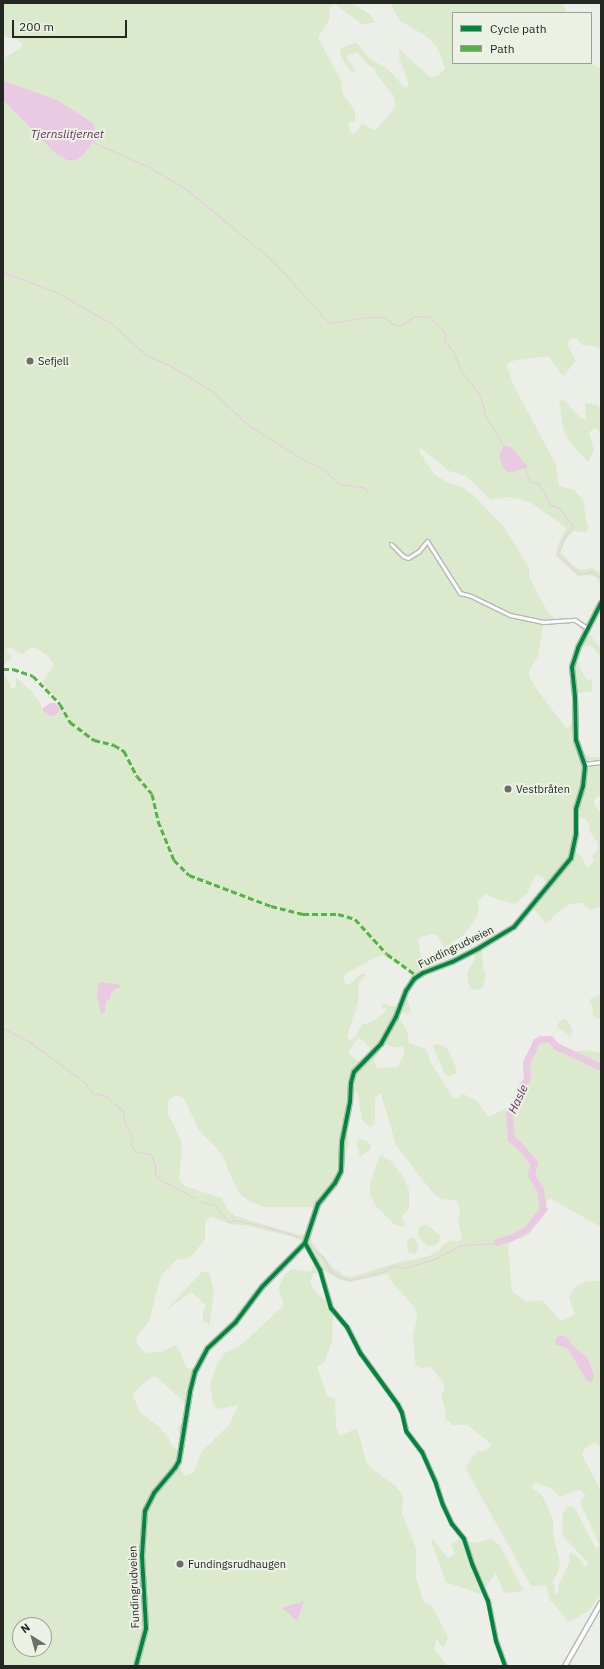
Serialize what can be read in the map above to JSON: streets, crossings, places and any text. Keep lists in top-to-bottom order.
{
  "streets": {
    "street": ["Fundingrudveien"]
  },
  "water": ["Tjernslitjernet", "Hasle"],
  "places": ["Sefjell", "Vestbråten", "Fundingsrudhaugen"],
  "legend": ["Cycle path", "Path"],
  "scale_bar": "200 m",
  "north": "top left"
}
